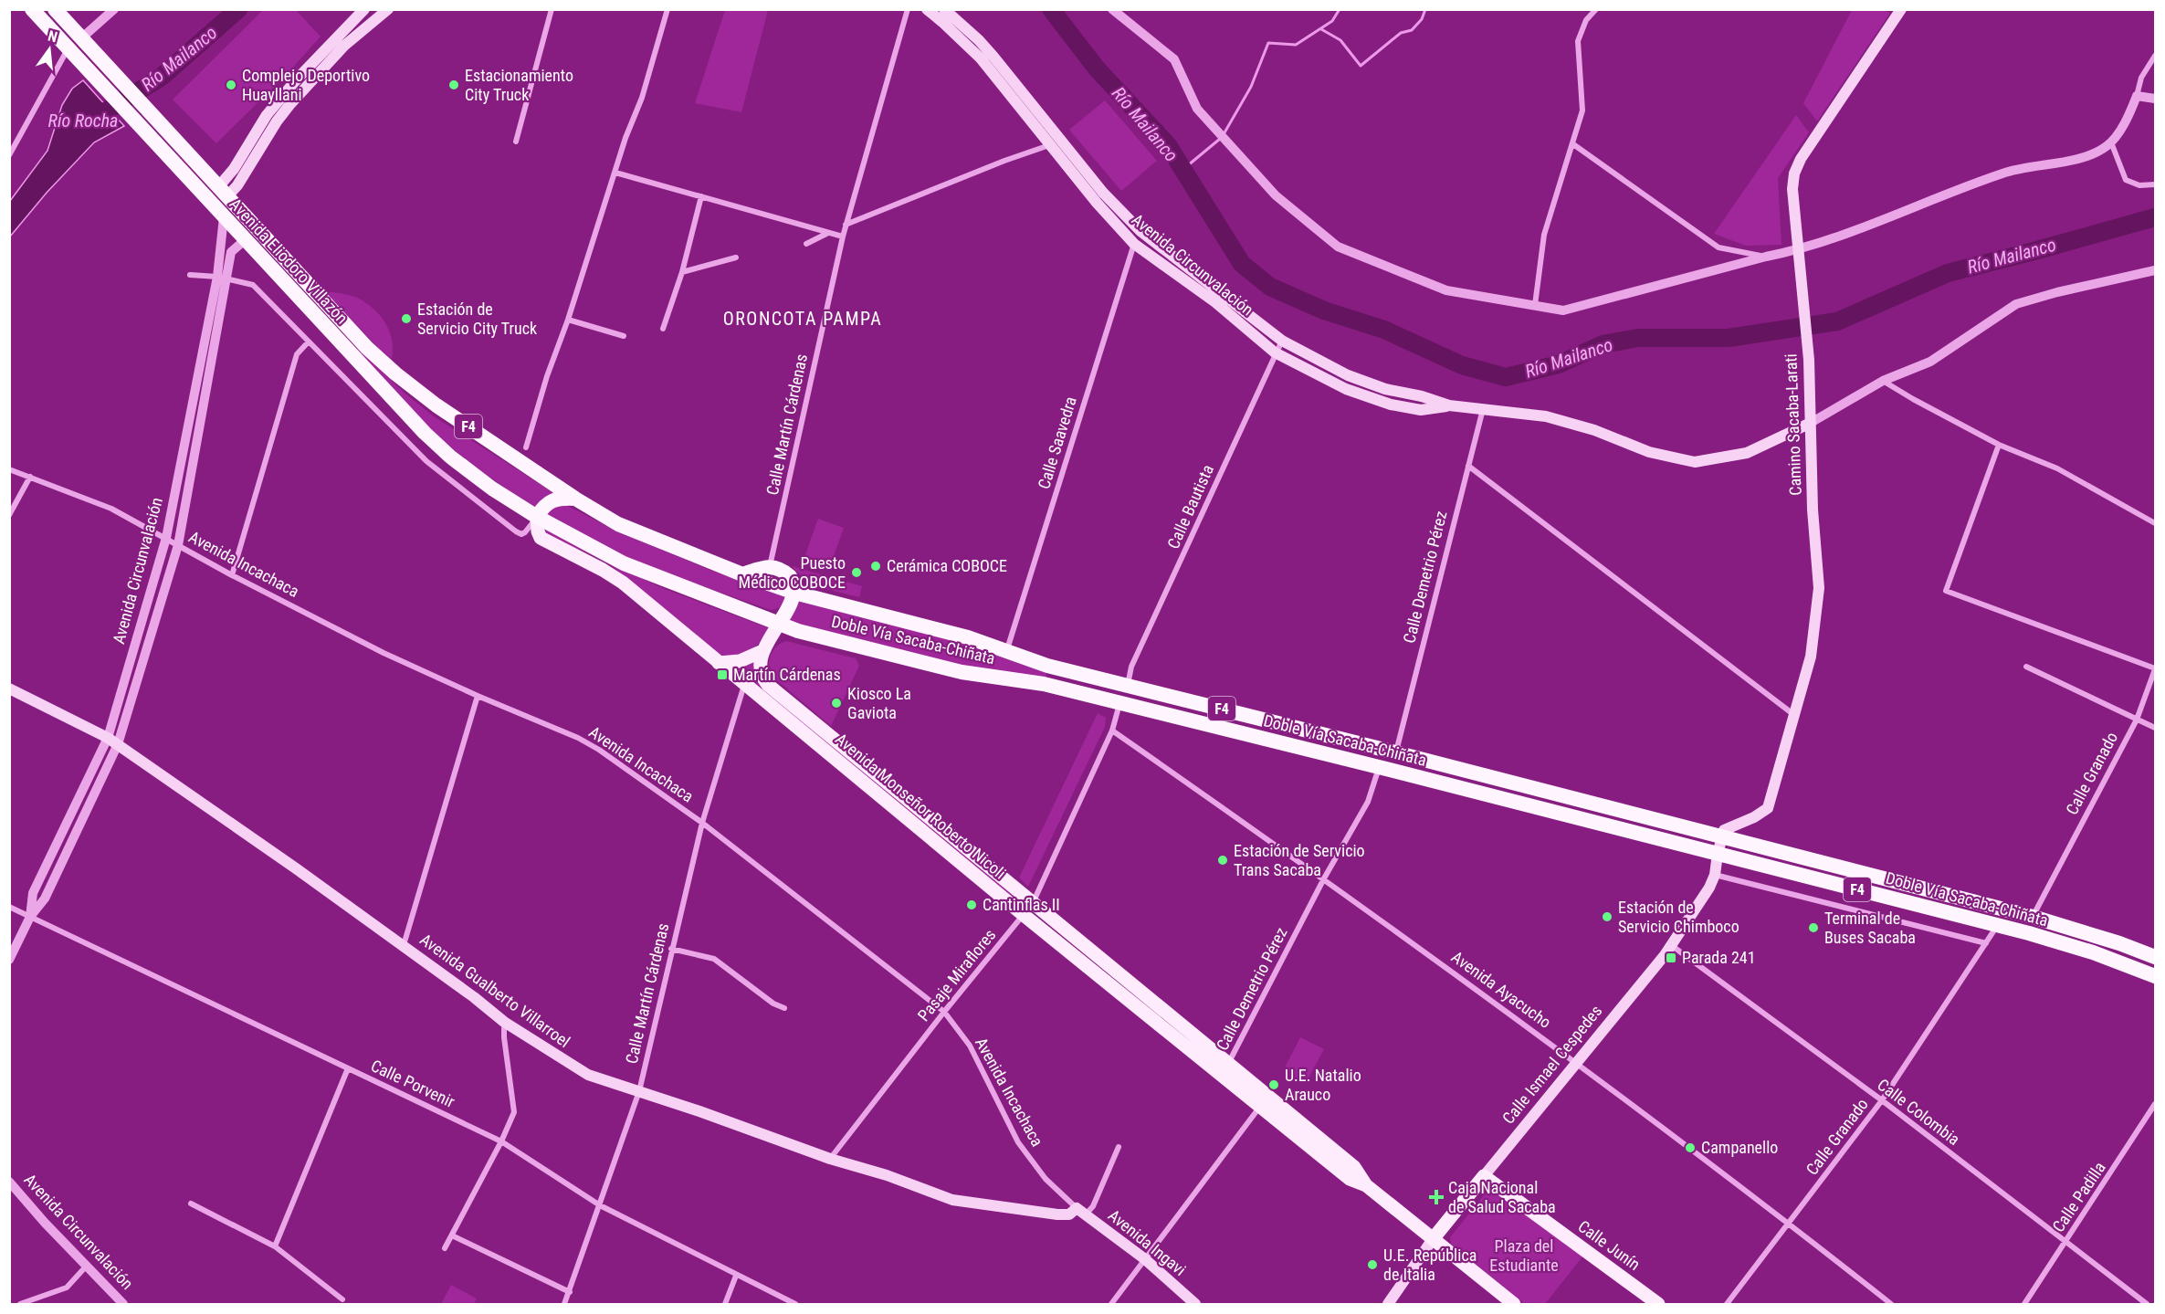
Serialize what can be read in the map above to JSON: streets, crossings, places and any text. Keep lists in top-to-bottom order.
{
  "streets": {
    "highway": ["Avenida Eliodoro Villazón", "F4", "Doble Vía Sacaba-Chiñata"],
    "main road": [
      "Avenida Circunvalación",
      "Camino Sacaba-Larati",
      "Avenida Monseñor Roberto Nicoli",
      "Avenida Gualberto Villarroel",
      "Calle Ismael Cespedes",
      "Avenida Ingavi",
      "Calle Junín"
    ],
    "street": [
      "Calle Martín Cárdenas",
      "Calle Saavedra",
      "Calle Bautista",
      "Avenida Incachaca",
      "Calle Demetrio Pérez",
      "Calle Granado",
      "Pasaje Miraflores",
      "Avenida Ayacucho",
      "Calle Porvenir",
      "Calle Colombia",
      "Calle Padilla"
    ]
  },
  "crossings": [
    ["Avenida Eliodoro Villazón", "Avenida Circunvalación"],
    ["Avenida Eliodoro Villazón", "Doble Vía Sacaba-Chiñata"],
    ["Avenida Eliodoro Villazón", "Avenida Monseñor Roberto Nicoli"],
    ["Avenida Circunvalación", "Camino Sacaba-Larati"],
    ["Avenida Circunvalación", "Calle Saavedra"],
    ["Avenida Circunvalación", "Calle Bautista"],
    ["Avenida Circunvalación", "Avenida Incachaca"],
    ["Avenida Circunvalación", "Calle Demetrio Pérez"],
    ["Avenida Circunvalación", "Avenida Gualberto Villarroel"],
    ["Avenida Circunvalación", "Calle Porvenir"],
    ["Calle Martín Cárdenas", "Avenida Incachaca"],
    ["Calle Martín Cárdenas", "Avenida Monseñor Roberto Nicoli"],
    ["Calle Martín Cárdenas", "Avenida Gualberto Villarroel"],
    ["Calle Martín Cárdenas", "Calle Porvenir"],
    ["Camino Sacaba-Larati", "Doble Vía Sacaba-Chiñata"],
    ["Camino Sacaba-Larati", "Calle Ismael Cespedes"],
    ["Calle Saavedra", "Doble Vía Sacaba-Chiñata"],
    ["Calle Bautista", "Doble Vía Sacaba-Chiñata"],
    ["Avenida Incachaca", "Pasaje Miraflores"],
    ["Avenida Incachaca", "Avenida Gualberto Villarroel"],
    ["Avenida Incachaca", "Avenida Ingavi"],
    ["Calle Demetrio Pérez", "Doble Vía Sacaba-Chiñata"],
    ["Calle Demetrio Pérez", "Avenida Monseñor Roberto Nicoli"],
    ["Calle Demetrio Pérez", "Avenida Ayacucho"],
    ["Doble Vía Sacaba-Chiñata", "Calle Granado"],
    ["Doble Vía Sacaba-Chiñata", "Avenida Monseñor Roberto Nicoli"],
    ["Doble Vía Sacaba-Chiñata", "Pasaje Miraflores"],
    ["Doble Vía Sacaba-Chiñata", "Calle Ismael Cespedes"],
    ["Calle Granado", "Avenida Ayacucho"],
    ["Calle Granado", "Calle Colombia"],
    ["Avenida Monseñor Roberto Nicoli", "Pasaje Miraflores"],
    ["Avenida Monseñor Roberto Nicoli", "Calle Ismael Cespedes"],
    ["Pasaje Miraflores", "Avenida Ayacucho"],
    ["Pasaje Miraflores", "Avenida Gualberto Villarroel"],
    ["Avenida Ayacucho", "Calle Ismael Cespedes"],
    ["Avenida Gualberto Villarroel", "Avenida Ingavi"],
    ["Calle Ismael Cespedes", "Calle Colombia"],
    ["Calle Ismael Cespedes", "Calle Junín"],
    ["Calle Colombia", "Calle Padilla"]
  ],
  "districts": ["ORONCOTA PAMPA"],
  "water": ["Río Mailanco", "Río Rocha"],
  "parks": ["Plaza del Estudiante"],
  "places": {
    "other": [
      "Complejo Deportivo Huayllani",
      "Estacionamiento City Truck",
      "Estación de Servicio City Truck",
      "Cerámica COBOCE",
      "Puesto Médico COBOCE",
      "Kiosco La Gaviota",
      "Estación de Servicio Trans Sacaba",
      "Cantinflas II",
      "Estación de Servicio Chimboco",
      "Terminal de Buses Sacaba",
      "U.E. Natalio Arauco",
      "Campanello",
      "U.E. República de Italia"
    ],
    "transit": ["Martín Cárdenas", "Parada 241"],
    "health": ["Caja Nacional de Salud Sacaba"]
  },
  "north": "top"
}
